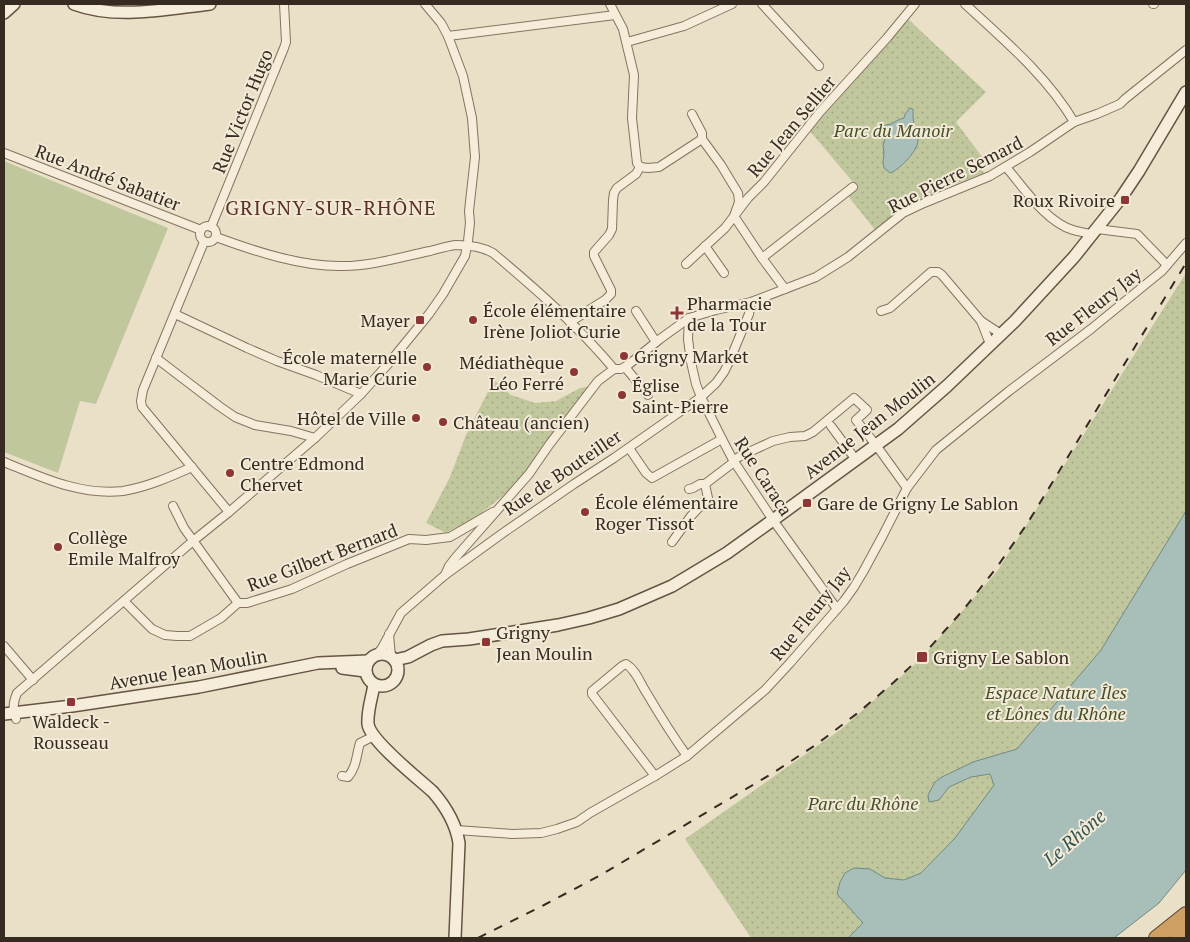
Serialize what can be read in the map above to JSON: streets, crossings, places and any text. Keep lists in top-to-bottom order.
{
  "streets": {
    "main road": ["Avenue Jean Moulin"],
    "street": [
      "Rue Victor Hugo",
      "Rue Jean Sellier",
      "Rue Pierre Semard",
      "Rue André Sabatier",
      "Rue Fleury Jay",
      "Rue de Bouteiller",
      "Rue Caraca",
      "Rue Gilbert Bernard"
    ]
  },
  "crossings": [
    ["Rue Victor Hugo", "Rue André Sabatier"],
    ["Rue Pierre Semard", "Rue de Bouteiller"],
    ["Rue Pierre Semard", "Rue Caraca"],
    ["Rue Fleury Jay", "Rue Caraca"],
    ["Avenue Jean Moulin", "Rue de Bouteiller"],
    ["Avenue Jean Moulin", "Rue Caraca"],
    ["Rue de Bouteiller", "Rue Caraca"]
  ],
  "districts": ["GRIGNY-SUR-RHÔNE"],
  "water": ["Le Rhône"],
  "parks": ["Parc du Manoir", "Espace Nature Îles et Lônes du Rhône", "Parc du Rhône"],
  "places": {
    "transit": [
      "Roux Rivoire",
      "Mayer",
      "Gare de Grigny Le Sablon",
      "Grigny Jean Moulin",
      "Grigny Le Sablon",
      "Waldeck - Rousseau"
    ],
    "health": ["Pharmacie de la Tour"],
    "other": [
      "École élémentaire Irène Joliot Curie",
      "Grigny Market",
      "École maternelle Marie Curie",
      "Médiathèque Léo Ferré",
      "Église Saint-Pierre",
      "Hôtel de Ville",
      "Château (ancien)",
      "Centre Edmond Chervet",
      "École élémentaire Roger Tissot",
      "Collège Emile Malfroy"
    ]
  }
}
